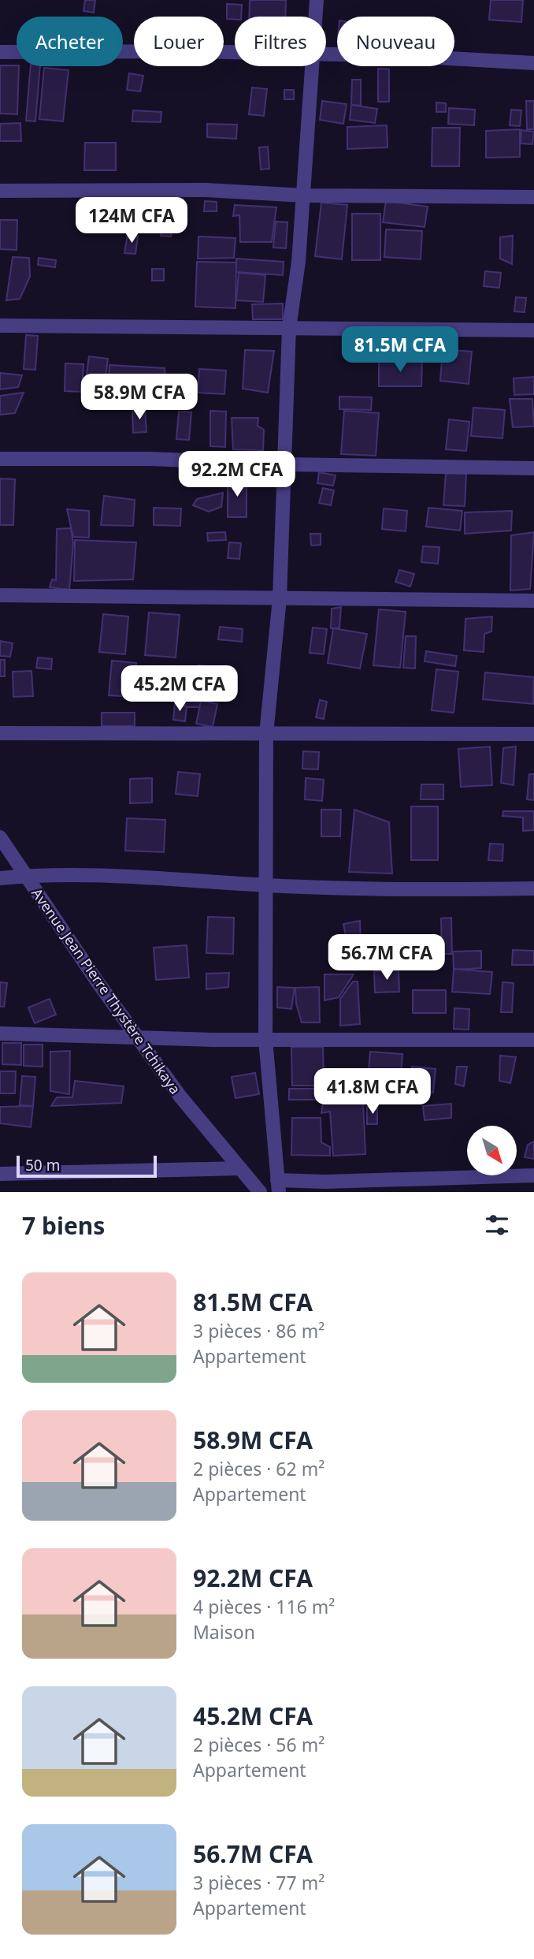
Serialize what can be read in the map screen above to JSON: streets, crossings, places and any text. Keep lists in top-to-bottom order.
{
  "streets": {
    "street": ["Avenue Jean Pierre Thystère Tchikaya"]
  },
  "scale_bar": "50 m",
  "north": "bottom right",
  "page": {
    "chip": [
      "Acheter",
      "Louer",
      "Filtres",
      "Nouveau"
    ],
    "price": [
      "124M CFA",
      "81.5M CFA",
      "58.9M CFA",
      "92.2M CFA",
      "45.2M CFA",
      "56.7M CFA",
      "41.8M CFA"
    ],
    "scale": "50 m",
    "heading": "7 biens",
    "list": [
      {
        "name": "81.5M CFA",
        "note": "3 pièces · 86 m² · Appartement"
      },
      {
        "name": "58.9M CFA",
        "note": "2 pièces · 62 m² · Appartement"
      },
      {
        "name": "92.2M CFA",
        "note": "4 pièces · 116 m² · Maison"
      },
      {
        "name": "45.2M CFA",
        "note": "2 pièces · 56 m² · Appartement"
      },
      {
        "name": "56.7M CFA",
        "note": "3 pièces · 77 m² · Appartement"
      }
    ]
  }
}
